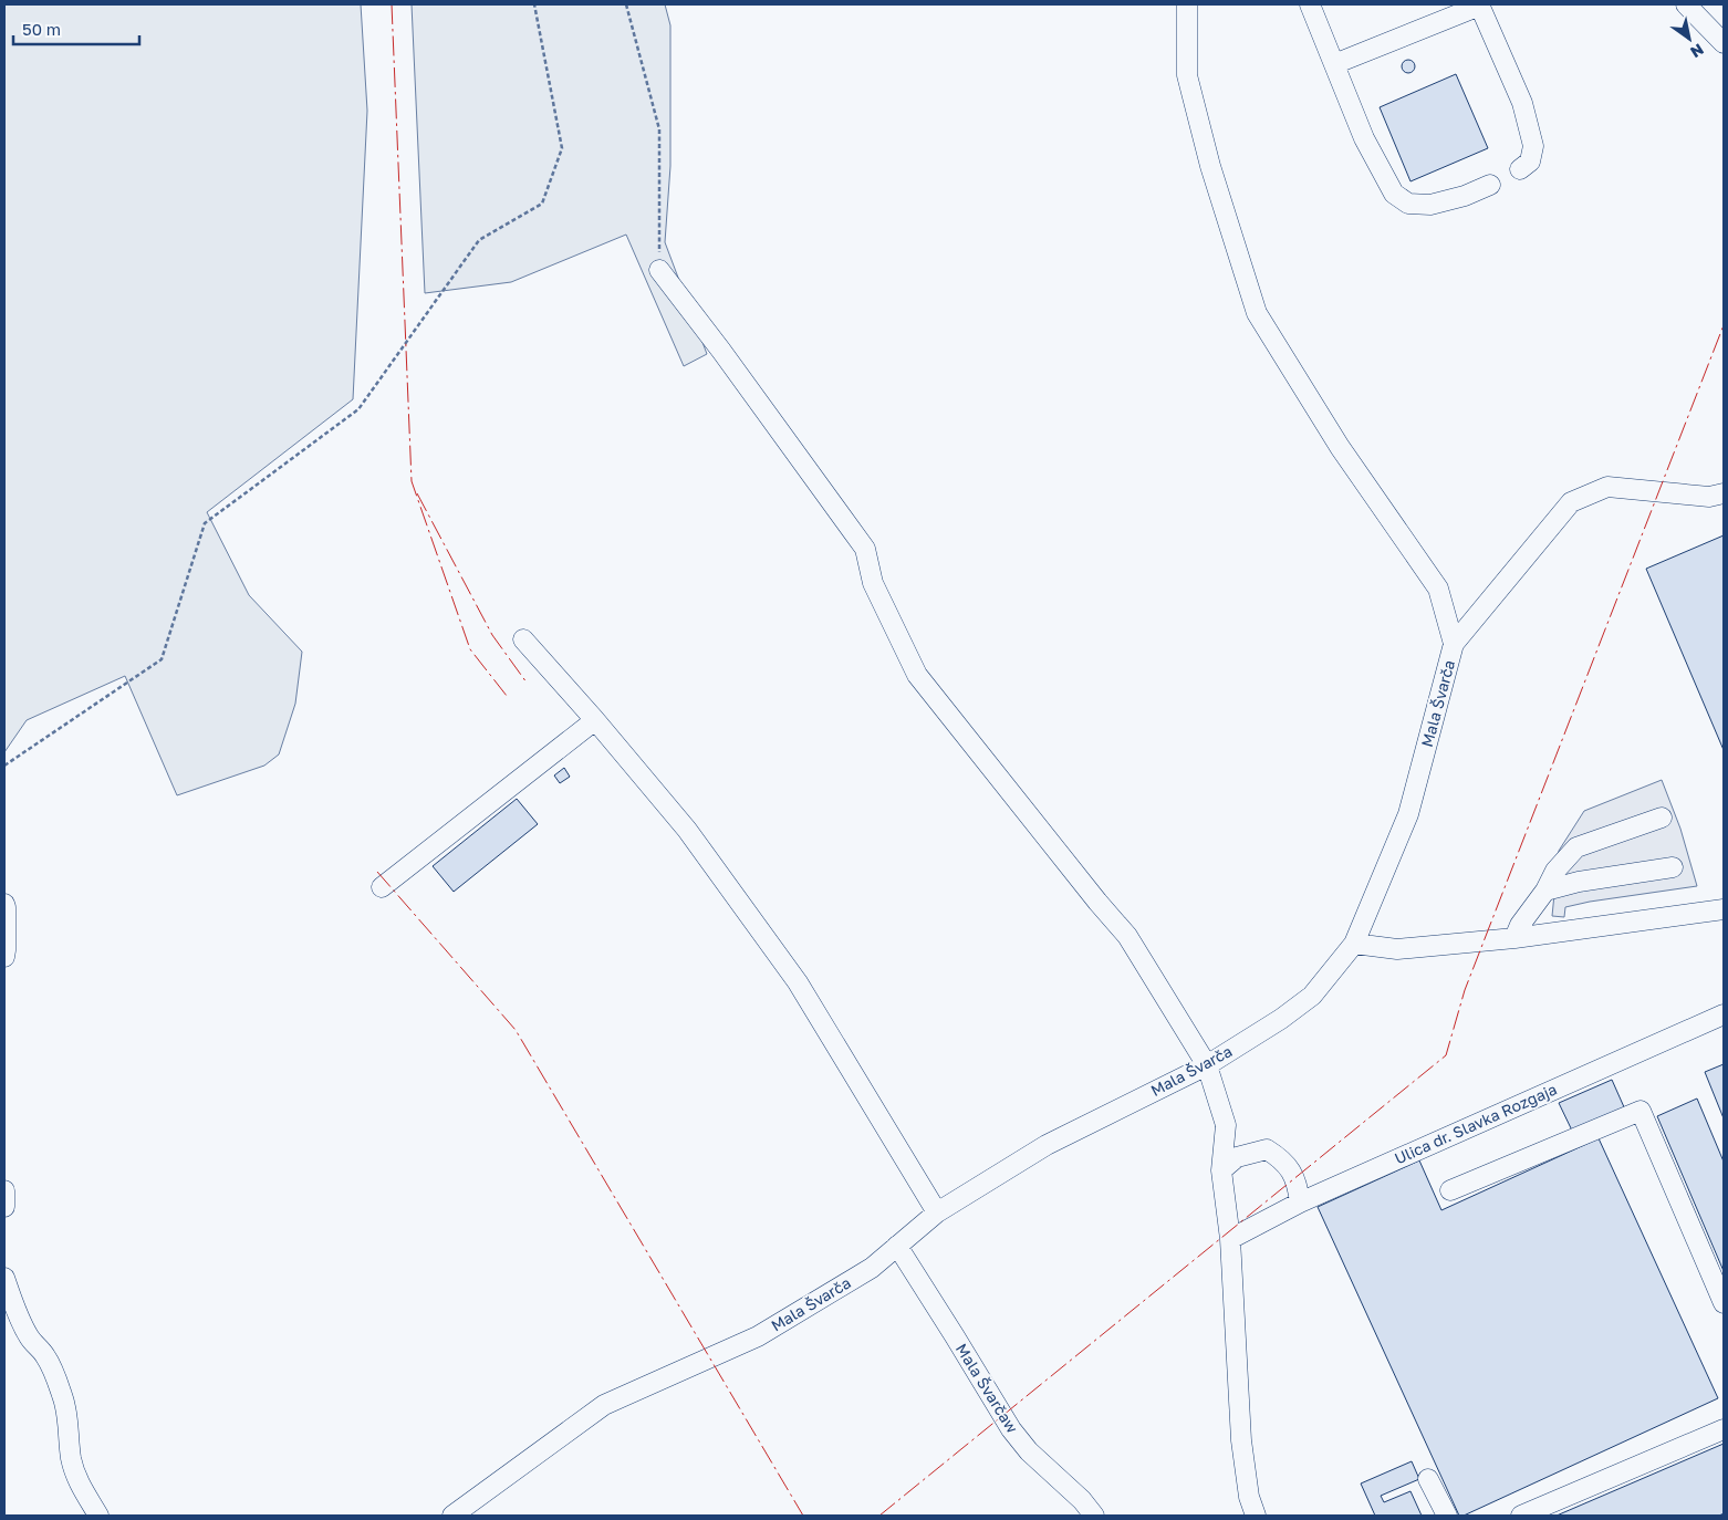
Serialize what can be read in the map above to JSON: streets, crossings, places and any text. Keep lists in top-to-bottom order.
{
  "streets": {
    "street": ["Mala Švarča", "Ulica dr. Slavka Rozgaja", "Mala Švarčaw"]
  },
  "crossings": [
    ["Mala Švarča", "Mala Švarčaw"]
  ],
  "scale_bar": "50 m",
  "north": "bottom right"
}
